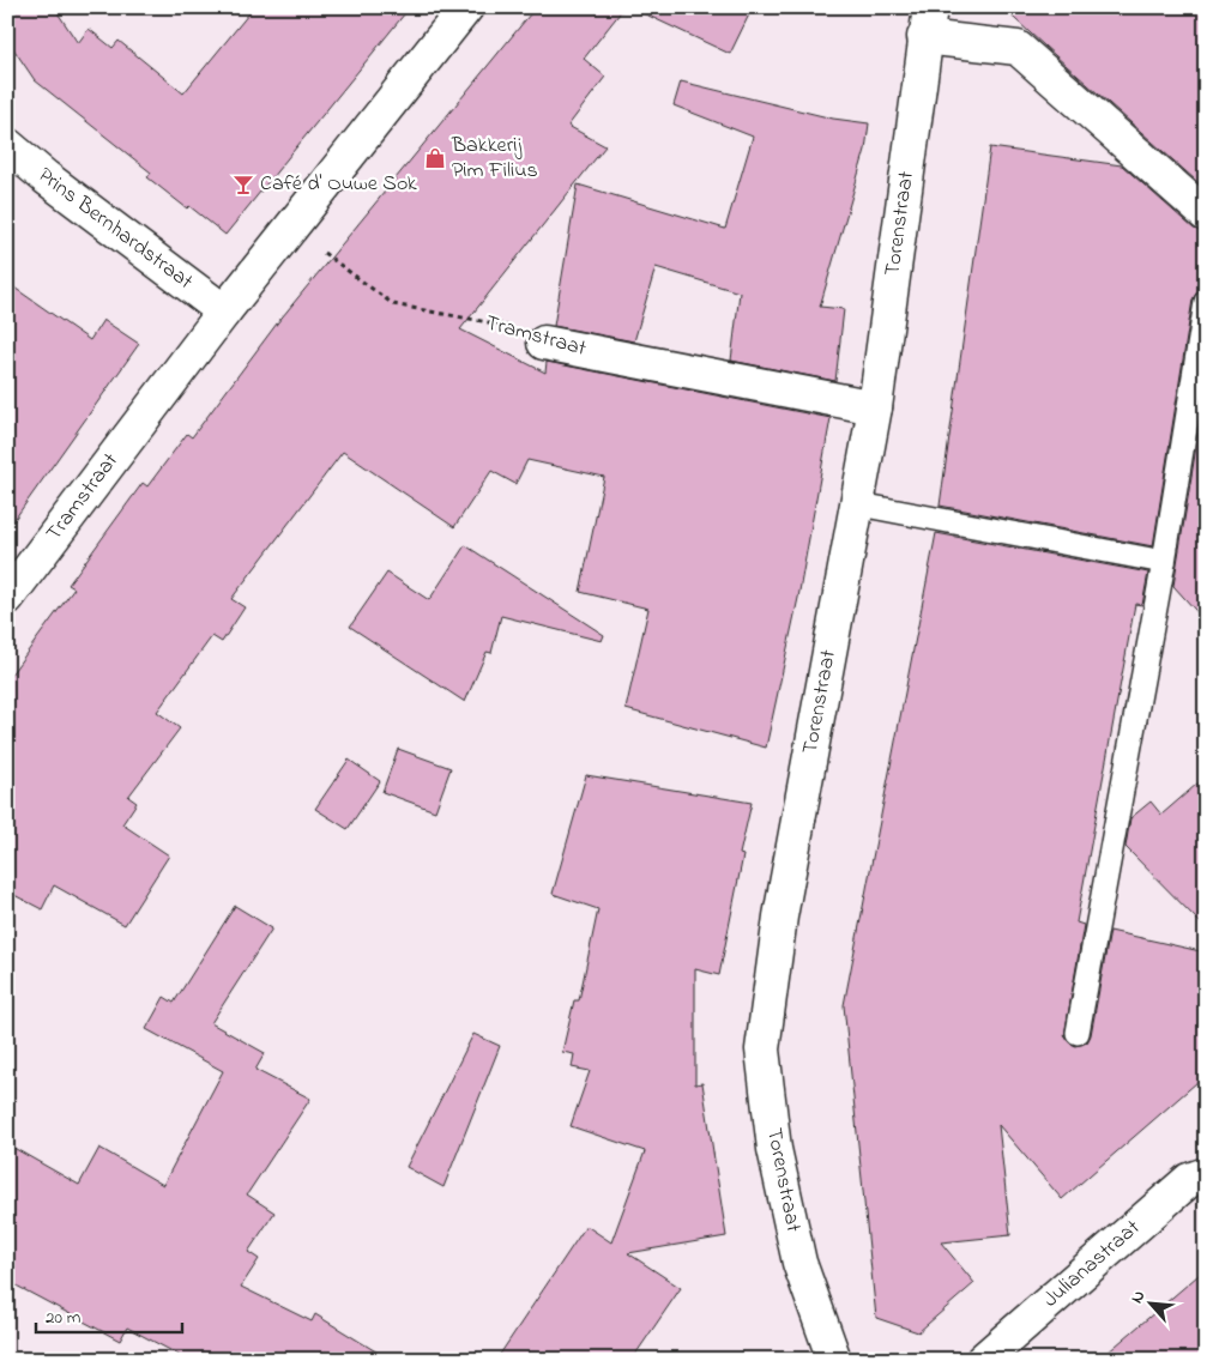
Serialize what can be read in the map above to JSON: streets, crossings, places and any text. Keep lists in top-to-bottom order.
{
  "streets": {
    "street": [
      "Torenstraat",
      "Prins Bernhardstraat",
      "Tramstraat",
      "Julianastraat"
    ]
  },
  "crossings": [
    ["Torenstraat", "Tramstraat"],
    ["Prins Bernhardstraat", "Tramstraat"]
  ],
  "places": {
    "shop": ["Bakkerij Pim Filius"],
    "bar": ["Café d' Ouwe Sok"]
  },
  "scale_bar": "20 m",
  "north": "top left"
}
